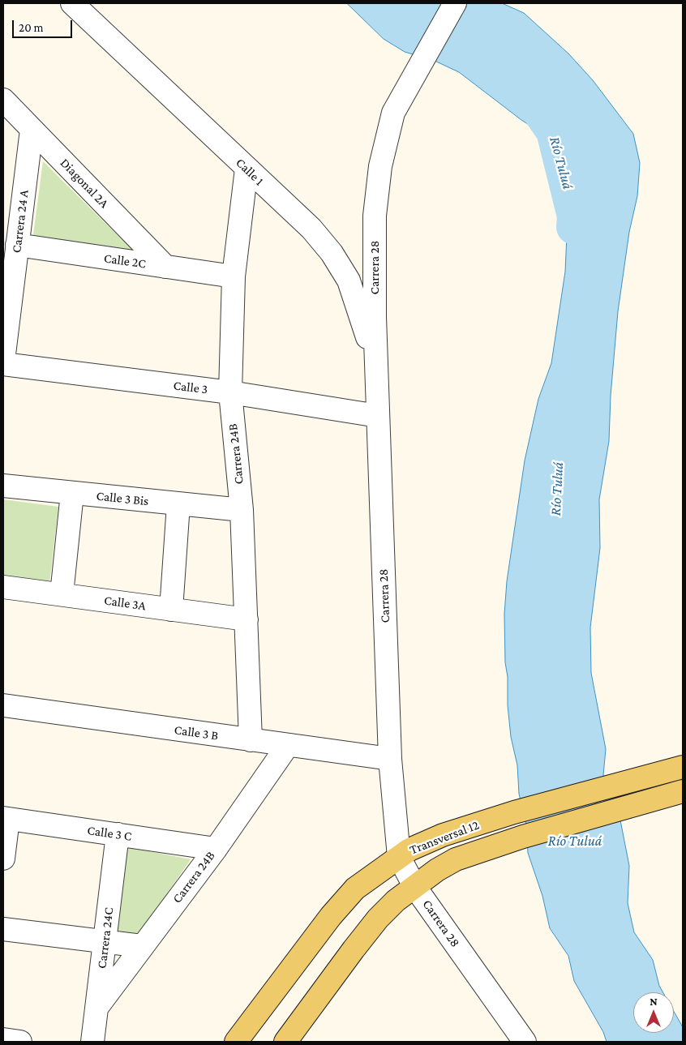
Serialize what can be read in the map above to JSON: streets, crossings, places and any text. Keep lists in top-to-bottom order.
{
  "streets": {
    "main road": ["Transversal 12"],
    "street": [
      "Calle 1",
      "Diagonal 2A",
      "Carrera 24 A",
      "Calle 2C",
      "Carrera 28",
      "Calle 3",
      "Carrera 24B",
      "Calle 3 Bis",
      "Calle 3A",
      "Calle 3 B",
      "Calle 3 C",
      "Carrera 24C"
    ]
  },
  "crossings": [
    ["Calle 1", "Carrera 28"],
    ["Calle 1", "Carrera 24B"],
    ["Diagonal 2A", "Carrera 24 A"],
    ["Diagonal 2A", "Calle 2C"],
    ["Carrera 24 A", "Calle 2C"],
    ["Carrera 24 A", "Calle 3"],
    ["Calle 2C", "Carrera 24B"],
    ["Carrera 28", "Calle 3"],
    ["Carrera 28", "Calle 3 B"],
    ["Carrera 28", "Transversal 12"],
    ["Calle 3", "Carrera 24B"],
    ["Carrera 24B", "Calle 3 Bis"],
    ["Carrera 24B", "Calle 3A"],
    ["Carrera 24B", "Calle 3 B"],
    ["Carrera 24B", "Calle 3 C"],
    ["Carrera 24B", "Carrera 24C"],
    ["Calle 3 C", "Carrera 24C"]
  ],
  "water": ["Río Tuluá"],
  "scale_bar": "20 m",
  "north": "top"
}
